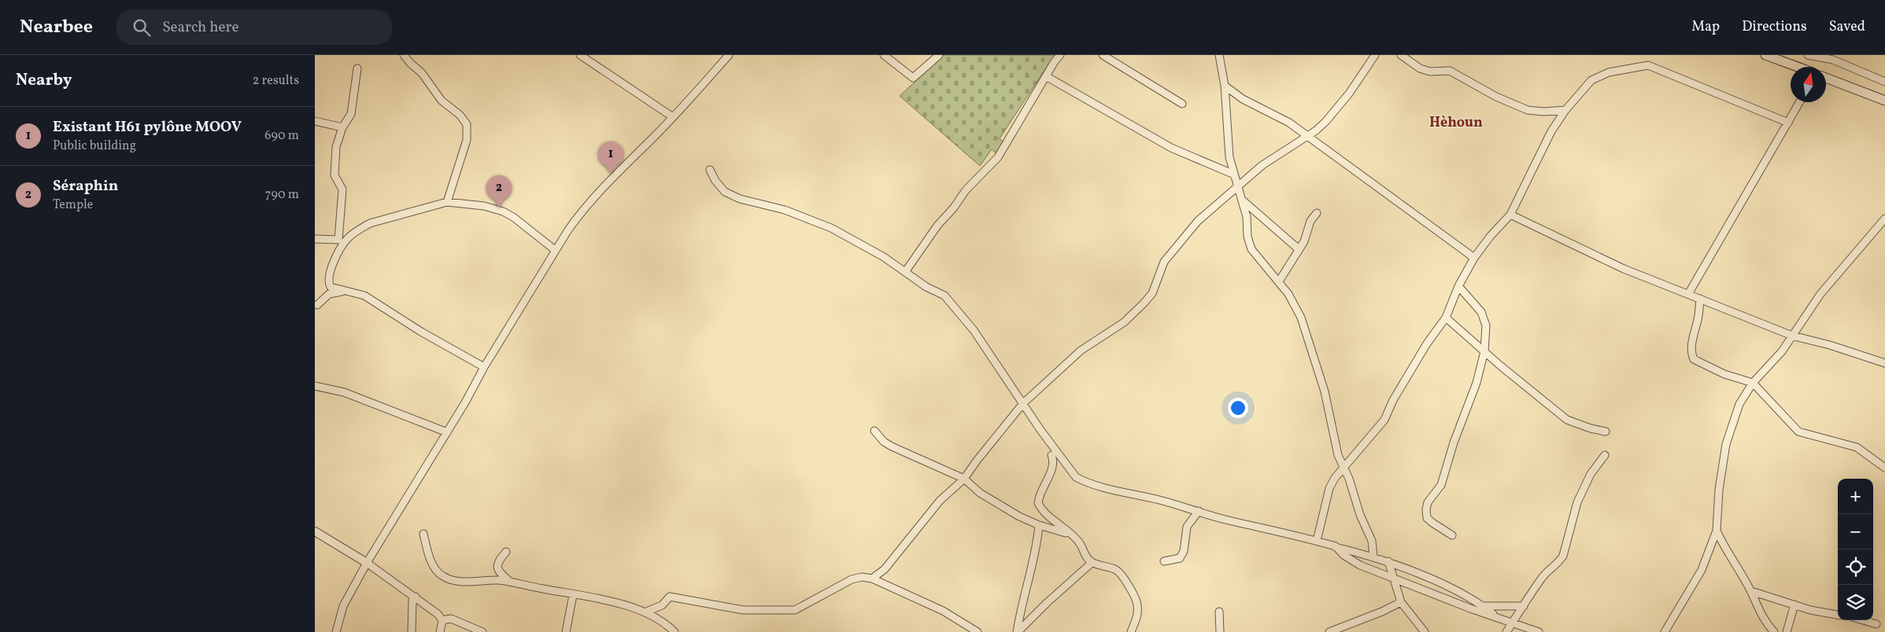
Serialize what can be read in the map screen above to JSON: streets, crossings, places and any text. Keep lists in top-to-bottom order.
{
  "districts": ["Hèhoun"],
  "north": "top",
  "page": {
    "header": "Nearbee",
    "search": "Search here",
    "nav": ["Map", "Directions", "Saved"],
    "heading": ["Nearby", "2 results"],
    "list": [
      {
        "mark": "1",
        "name": "Existant H61 pylône MOOV",
        "note": "Public building",
        "value": "690 m"
      },
      {
        "mark": "2",
        "name": "Séraphin",
        "note": "Temple",
        "value": "790 m"
      }
    ],
    "pins": ["1", "2"],
    "map_buttons": ["+", "−"]
  }
}
